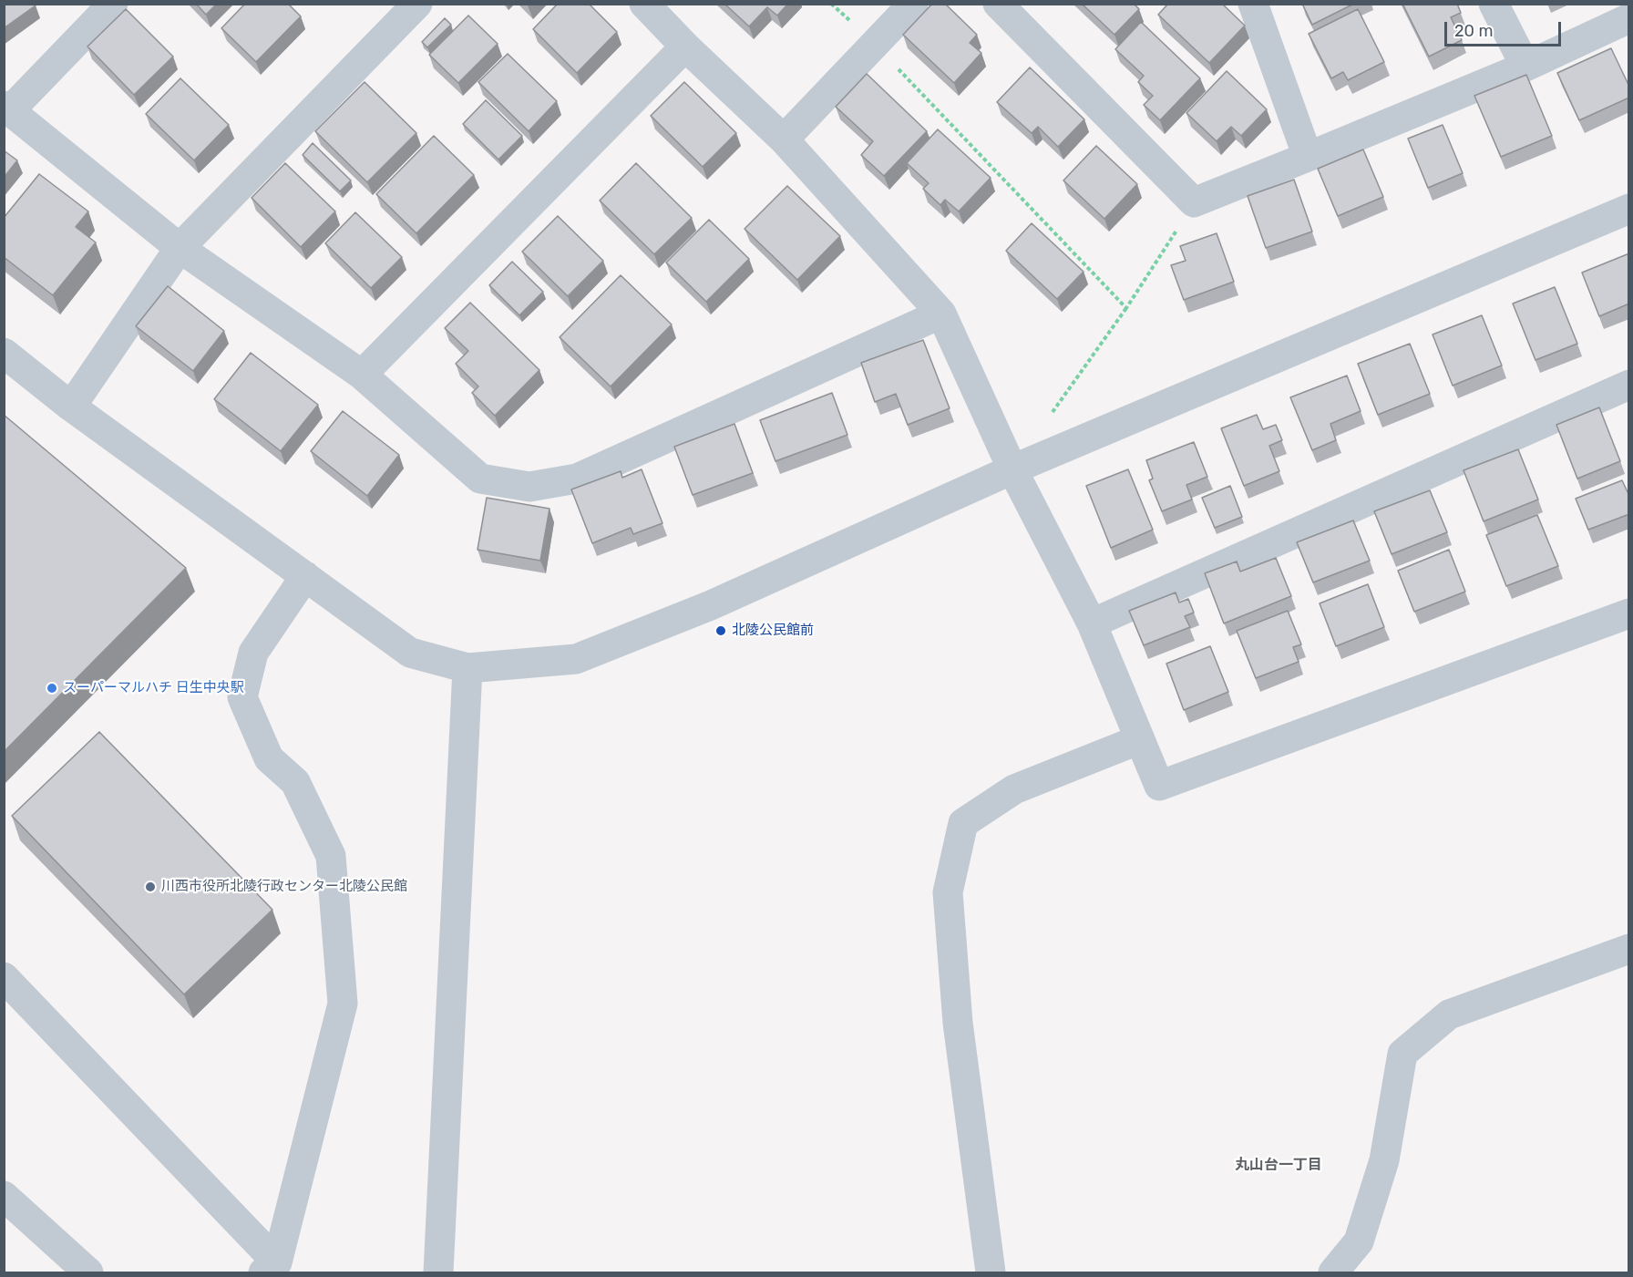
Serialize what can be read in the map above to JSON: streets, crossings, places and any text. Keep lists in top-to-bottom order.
{
  "districts": ["丸山台一丁目"],
  "places": ["北陵公民館前", "スーパーマルハチ 日生中央駅", "川西市役所北陵行政センター北陵公民館"],
  "scale_bar": "20 m"
}
